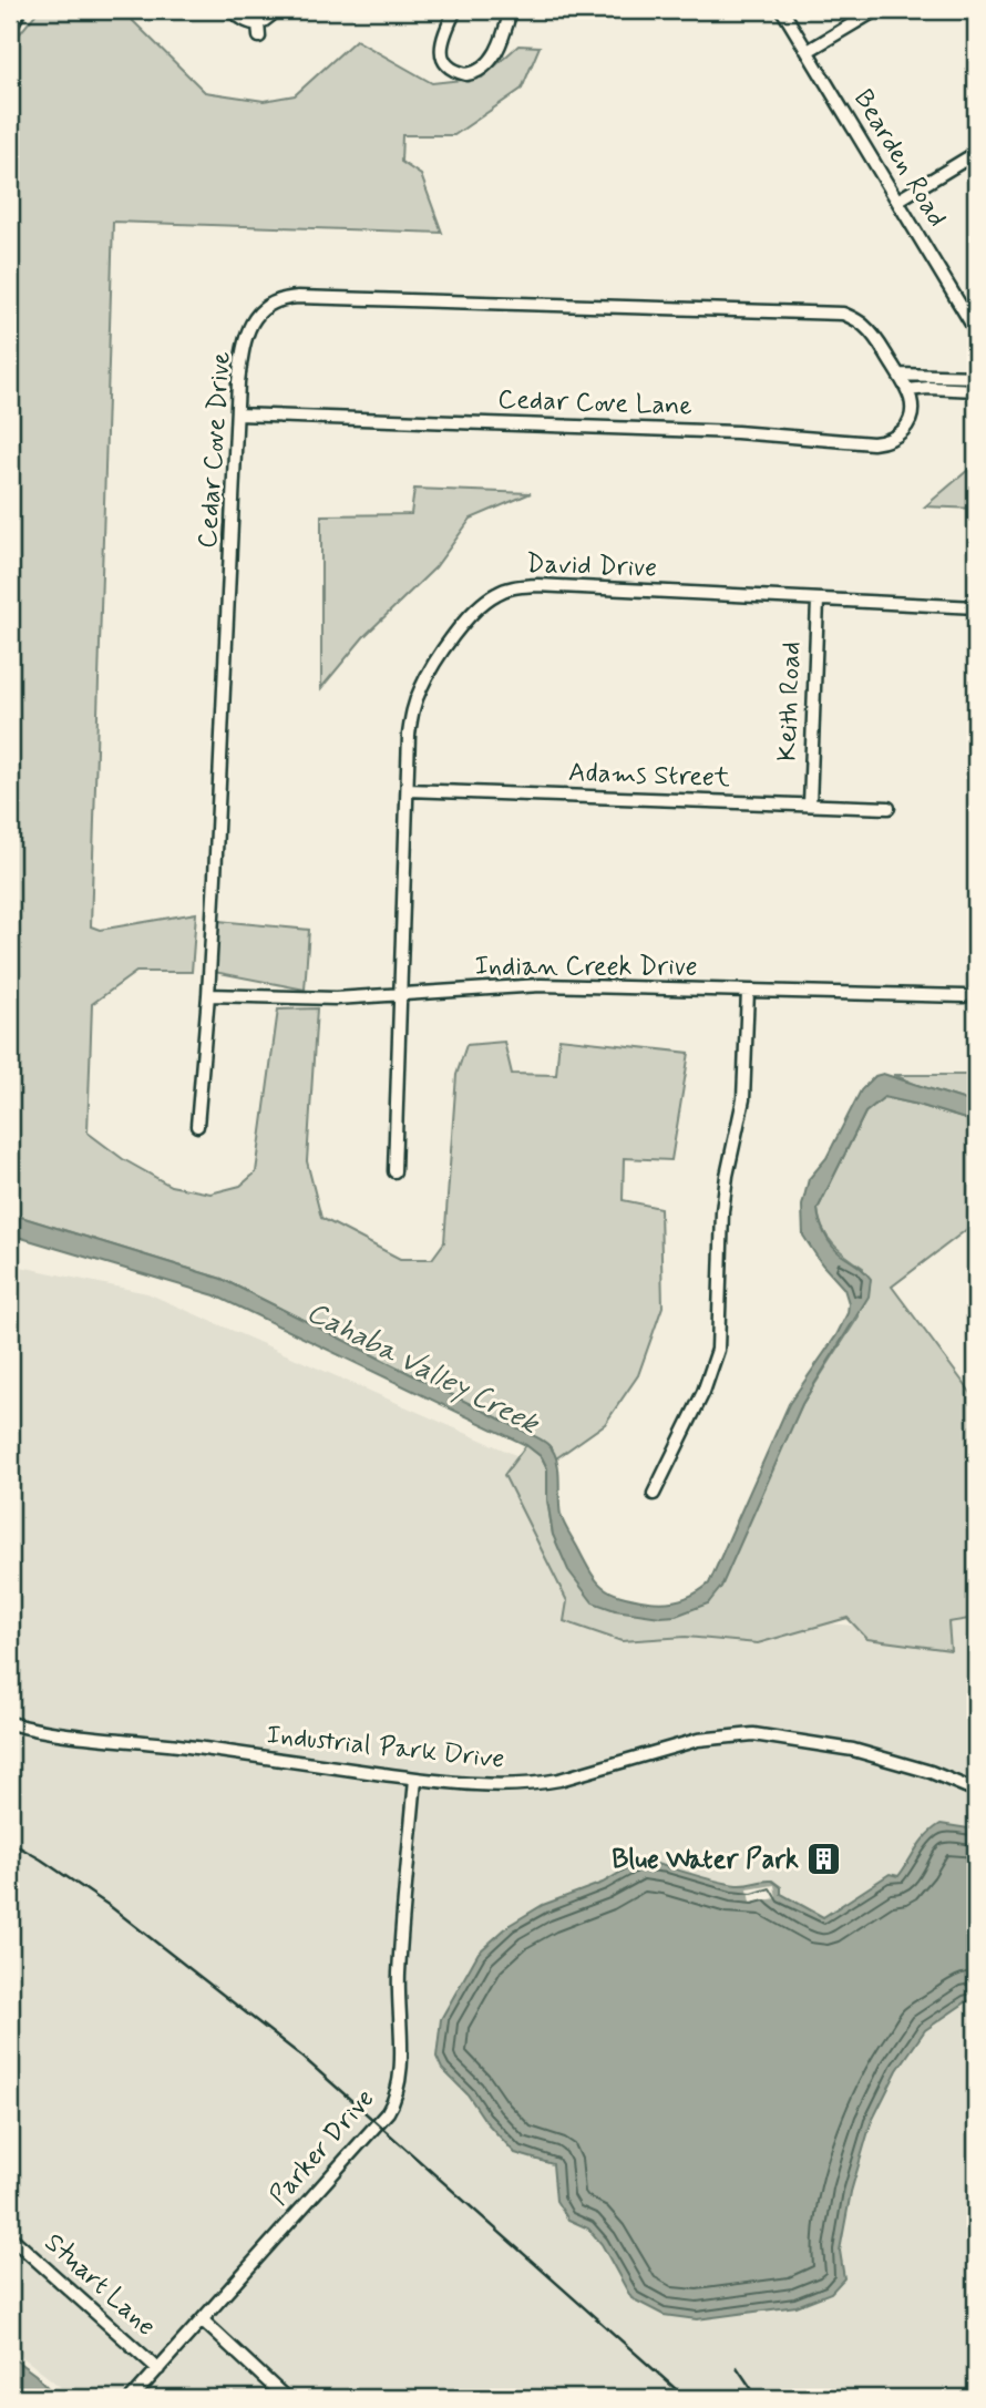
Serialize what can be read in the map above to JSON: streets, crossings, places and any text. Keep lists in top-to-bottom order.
{
  "streets": {
    "street": [
      "Bearden Road",
      "Cedar Cove Lane",
      "Cedar Cove Drive",
      "David Drive",
      "Keith Road",
      "Adams Street",
      "Indian Creek Drive",
      "Industrial Park Drive",
      "Parker Drive",
      "Stuart Lane"
    ]
  },
  "crossings": [
    ["Cedar Cove Lane", "Cedar Cove Drive"],
    ["Cedar Cove Drive", "Indian Creek Drive"],
    ["David Drive", "Keith Road"],
    ["David Drive", "Adams Street"],
    ["David Drive", "Indian Creek Drive"],
    ["Keith Road", "Adams Street"],
    ["Industrial Park Drive", "Parker Drive"],
    ["Parker Drive", "Stuart Lane"]
  ],
  "water": ["Cahaba Valley Creek"],
  "places": {
    "building": ["Blue Water Park"]
  }
}
